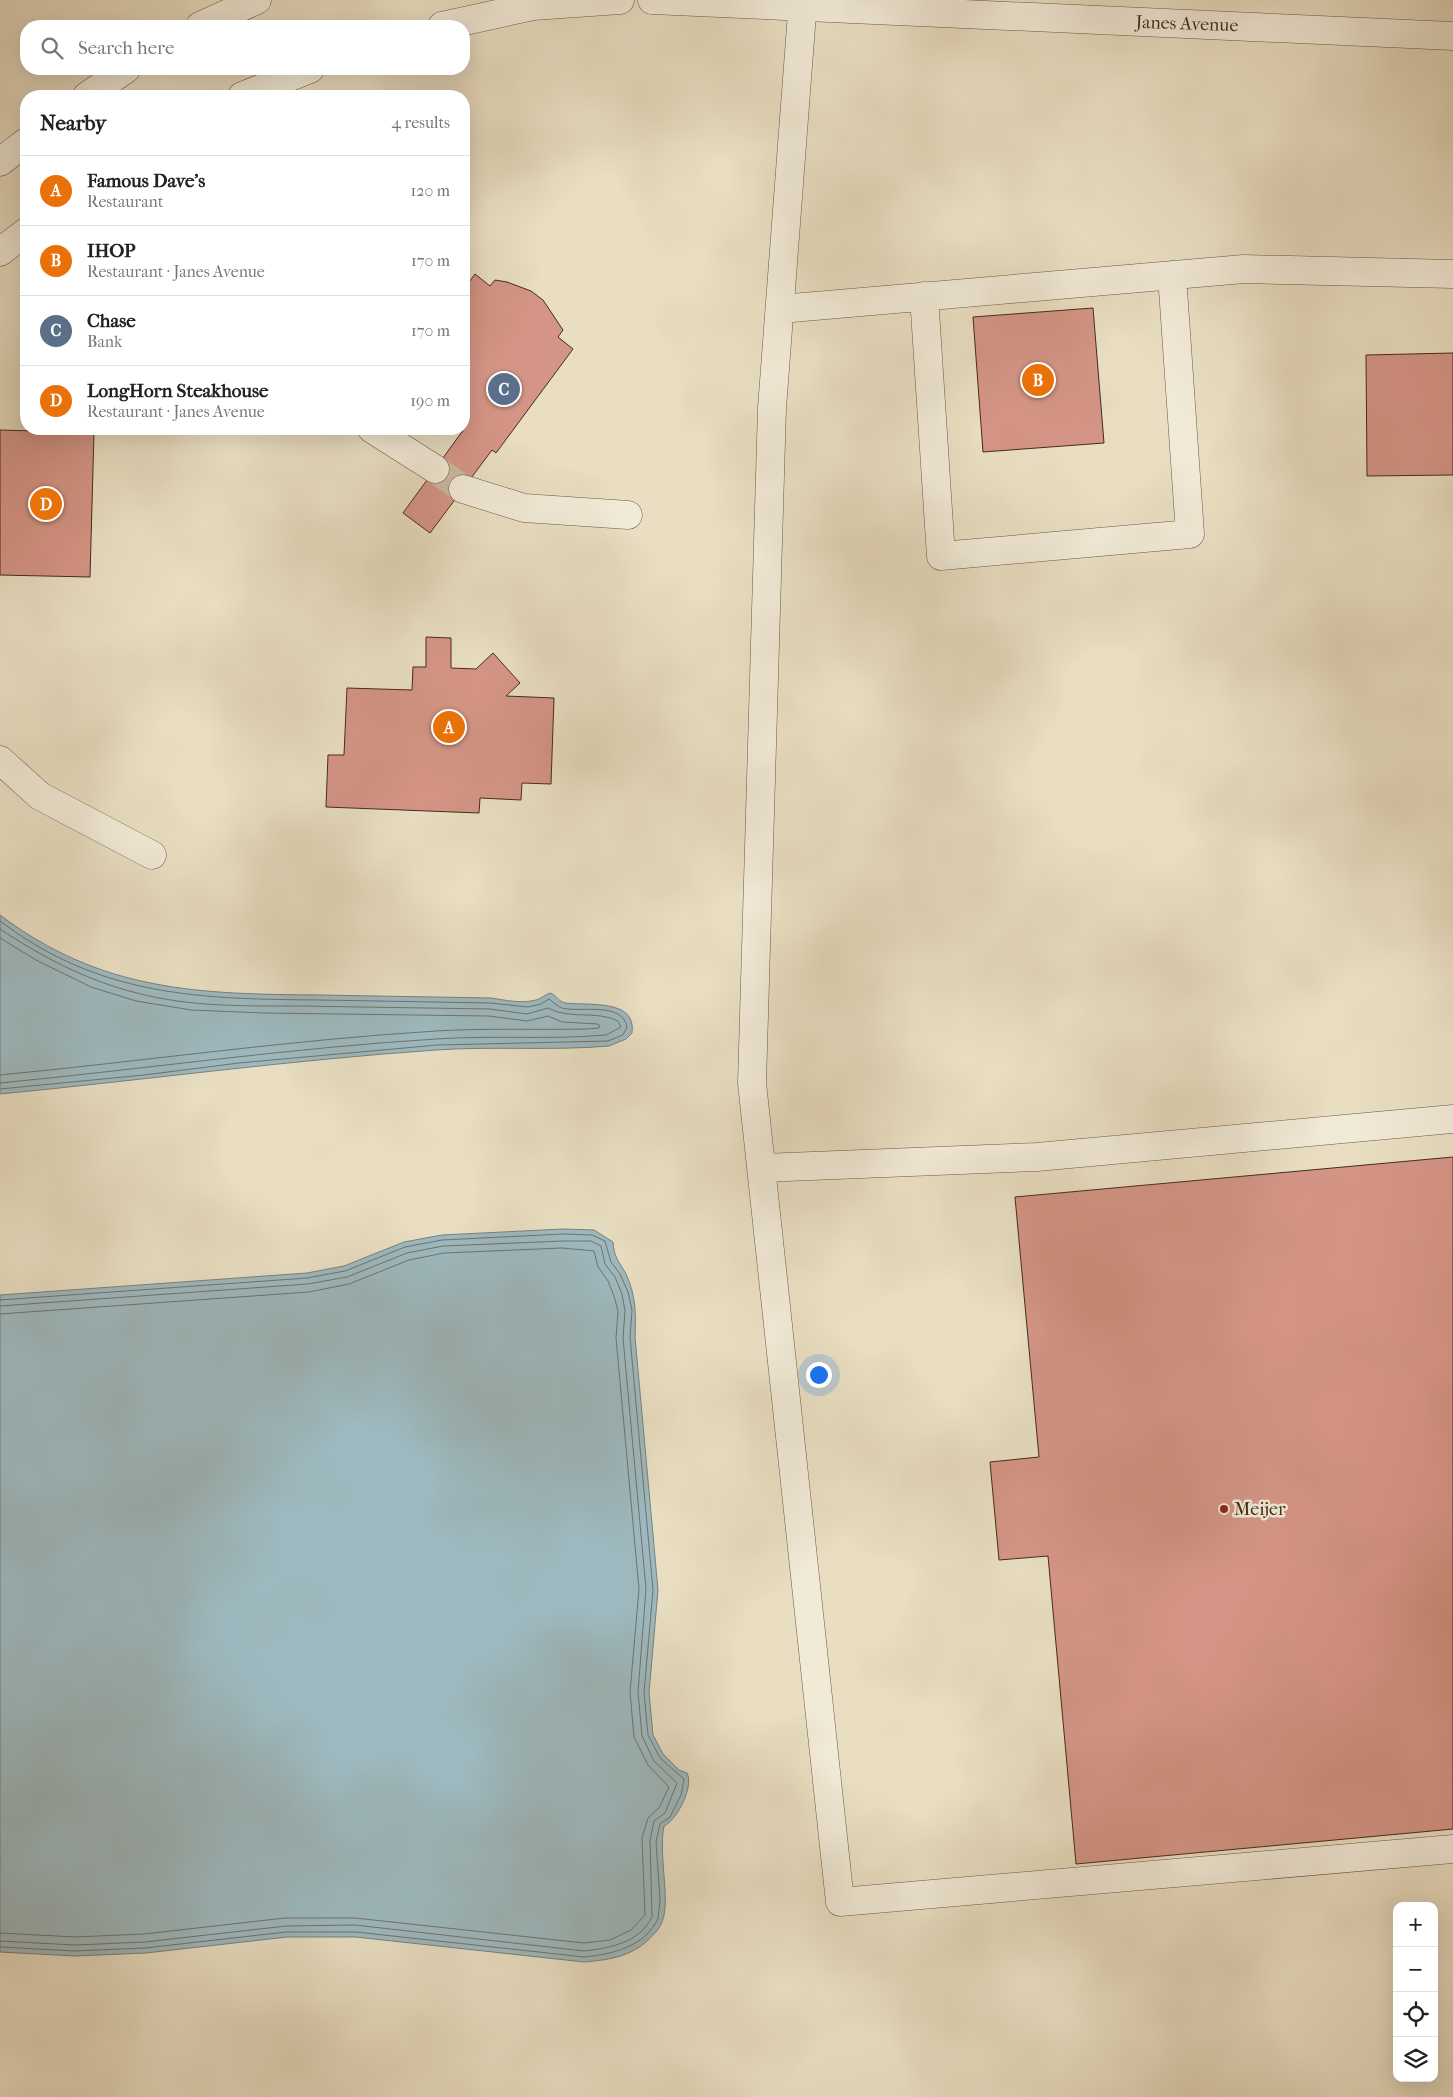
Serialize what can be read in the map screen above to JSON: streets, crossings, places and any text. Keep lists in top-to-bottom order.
{
  "streets": {
    "street": ["Janes Avenue"]
  },
  "places": ["Meijer"],
  "page": {
    "search": "Search here",
    "heading": ["Nearby", "4 results"],
    "list": [
      {
        "mark": "A",
        "name": "Famous Dave's",
        "note": "Restaurant",
        "value": "120 m"
      },
      {
        "mark": "B",
        "name": "IHOP",
        "note": "Restaurant · Janes Avenue",
        "value": "170 m"
      },
      {
        "mark": "C",
        "name": "Chase",
        "note": "Bank",
        "value": "170 m"
      },
      {
        "mark": "D",
        "name": "LongHorn Steakhouse",
        "note": "Restaurant · Janes Avenue",
        "value": "190 m"
      }
    ],
    "pins": [
      "B",
      "C",
      "D",
      "A"
    ],
    "map_buttons": ["+", "−"]
  }
}
